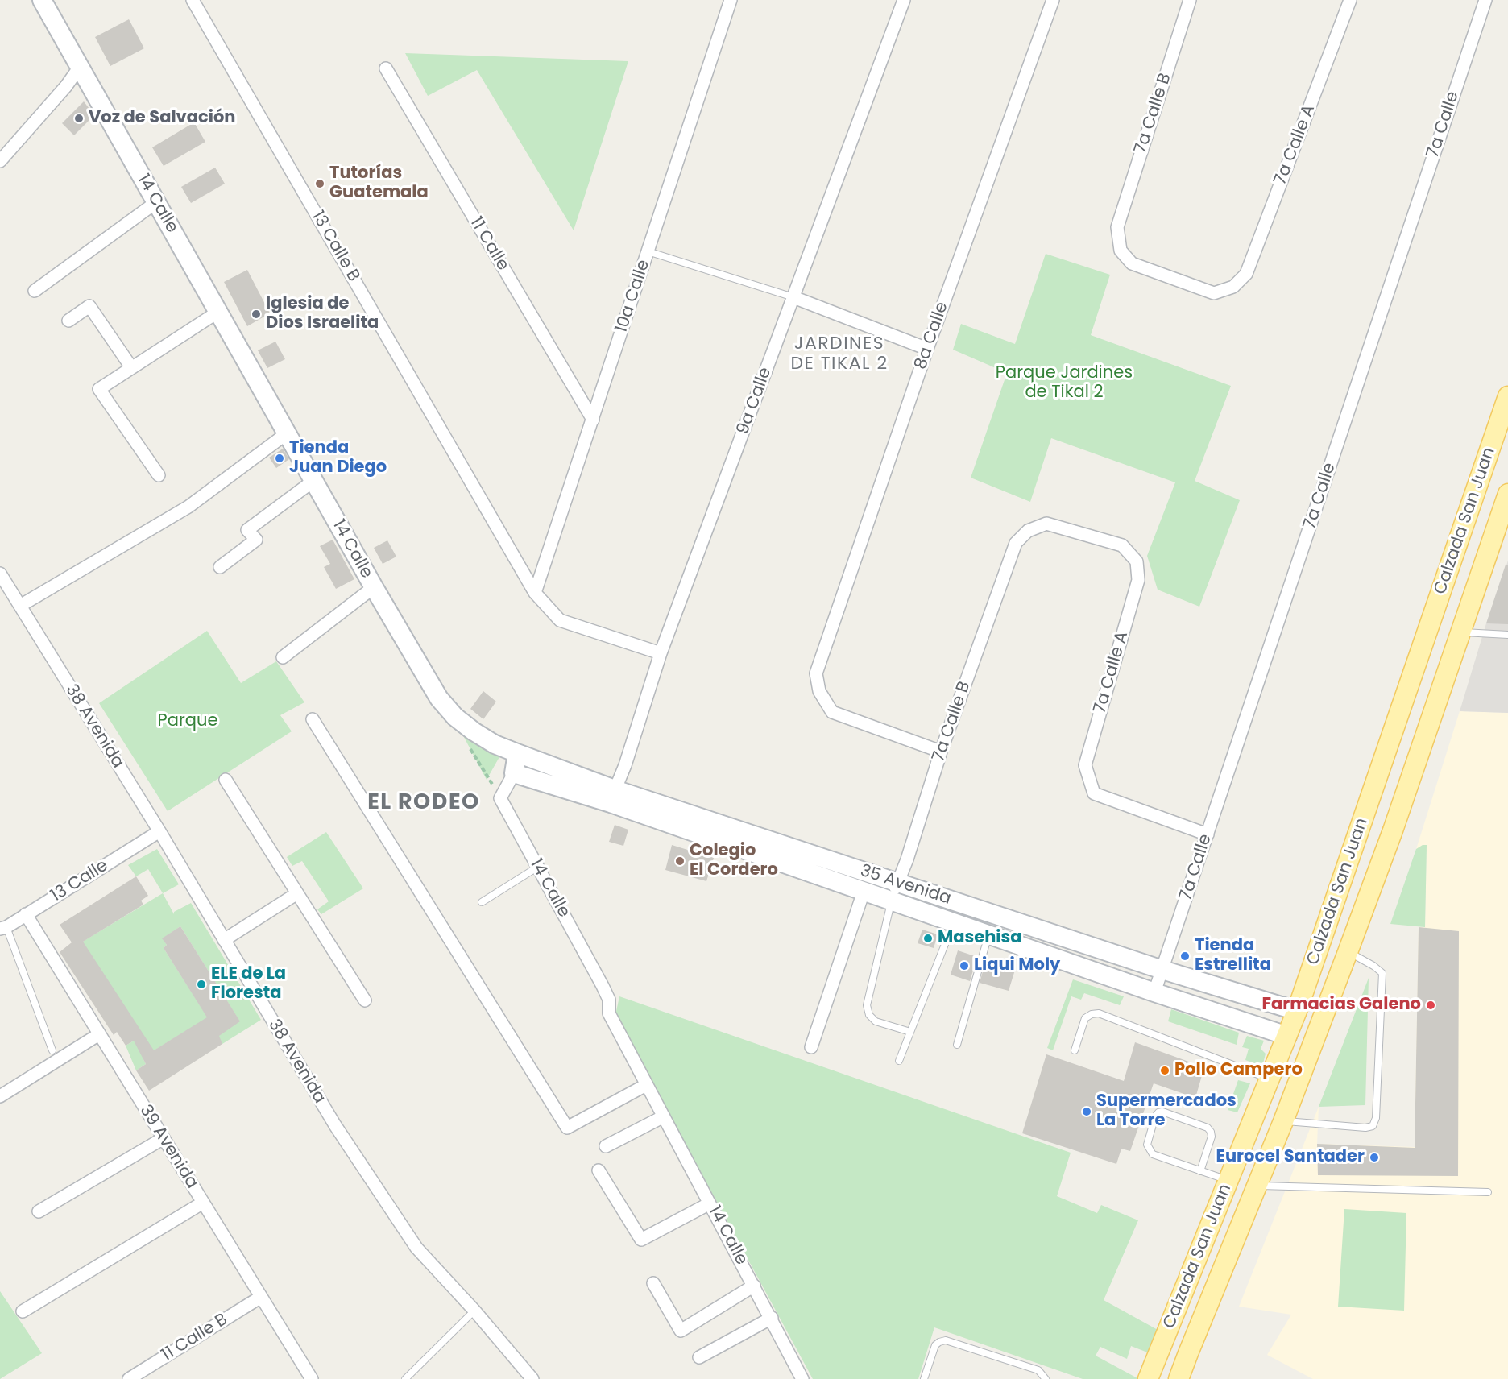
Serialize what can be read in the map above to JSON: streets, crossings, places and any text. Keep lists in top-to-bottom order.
{
  "streets": {
    "main road": ["Calzada San Juan"],
    "street": [
      "7a Calle B",
      "7a Calle",
      "7a Calle A",
      "14 Calle",
      "11 Calle",
      "13 Calle B",
      "10a Calle",
      "8a Calle",
      "9a Calle",
      "38 Avenida",
      "13 Calle",
      "35 Avenida",
      "39 Avenida",
      "11 Calle B"
    ]
  },
  "crossings": [
    ["7a Calle B", "7a Calle A"],
    ["7a Calle B", "8a Calle"],
    ["7a Calle B", "35 Avenida"],
    ["7a Calle", "7a Calle A"],
    ["7a Calle", "35 Avenida"],
    ["14 Calle", "35 Avenida"],
    ["11 Calle", "10a Calle"],
    ["13 Calle B", "10a Calle"],
    ["13 Calle B", "9a Calle"],
    ["9a Calle", "35 Avenida"],
    ["Calzada San Juan", "35 Avenida"],
    ["38 Avenida", "13 Calle"],
    ["13 Calle", "39 Avenida"],
    ["39 Avenida", "11 Calle B"]
  ],
  "districts": ["JARDINES DE TIKAL 2", "EL RODEO"],
  "parks": ["Parque Jardines de Tikal 2", "Parque"],
  "places": [
    "Voz de Salvación",
    "Tutorías Guatemala",
    "Iglesia de Dios Israelita",
    "Tienda Juan Diego",
    "Colegio El Cordero",
    "Masehisa",
    "Tienda Estrellita",
    "Liqui Moly",
    "ELE de La Floresta",
    "Farmacias Galeno",
    "Pollo Campero",
    "Supermercados La Torre",
    "Eurocel Santader"
  ]
}
